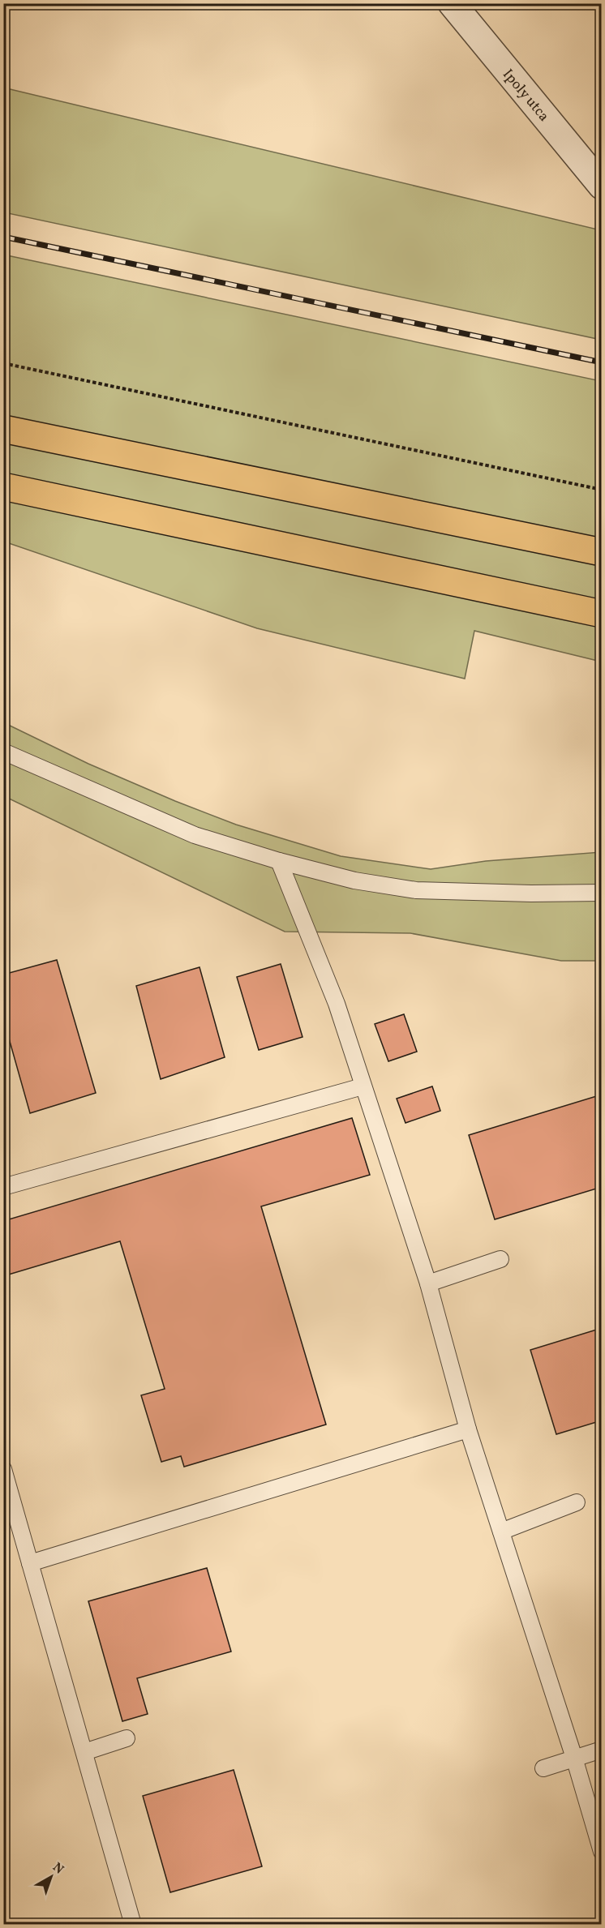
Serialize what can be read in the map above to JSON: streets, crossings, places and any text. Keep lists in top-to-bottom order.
{
  "streets": {
    "street": ["Ipoly utca"]
  },
  "north": "top right"
}
